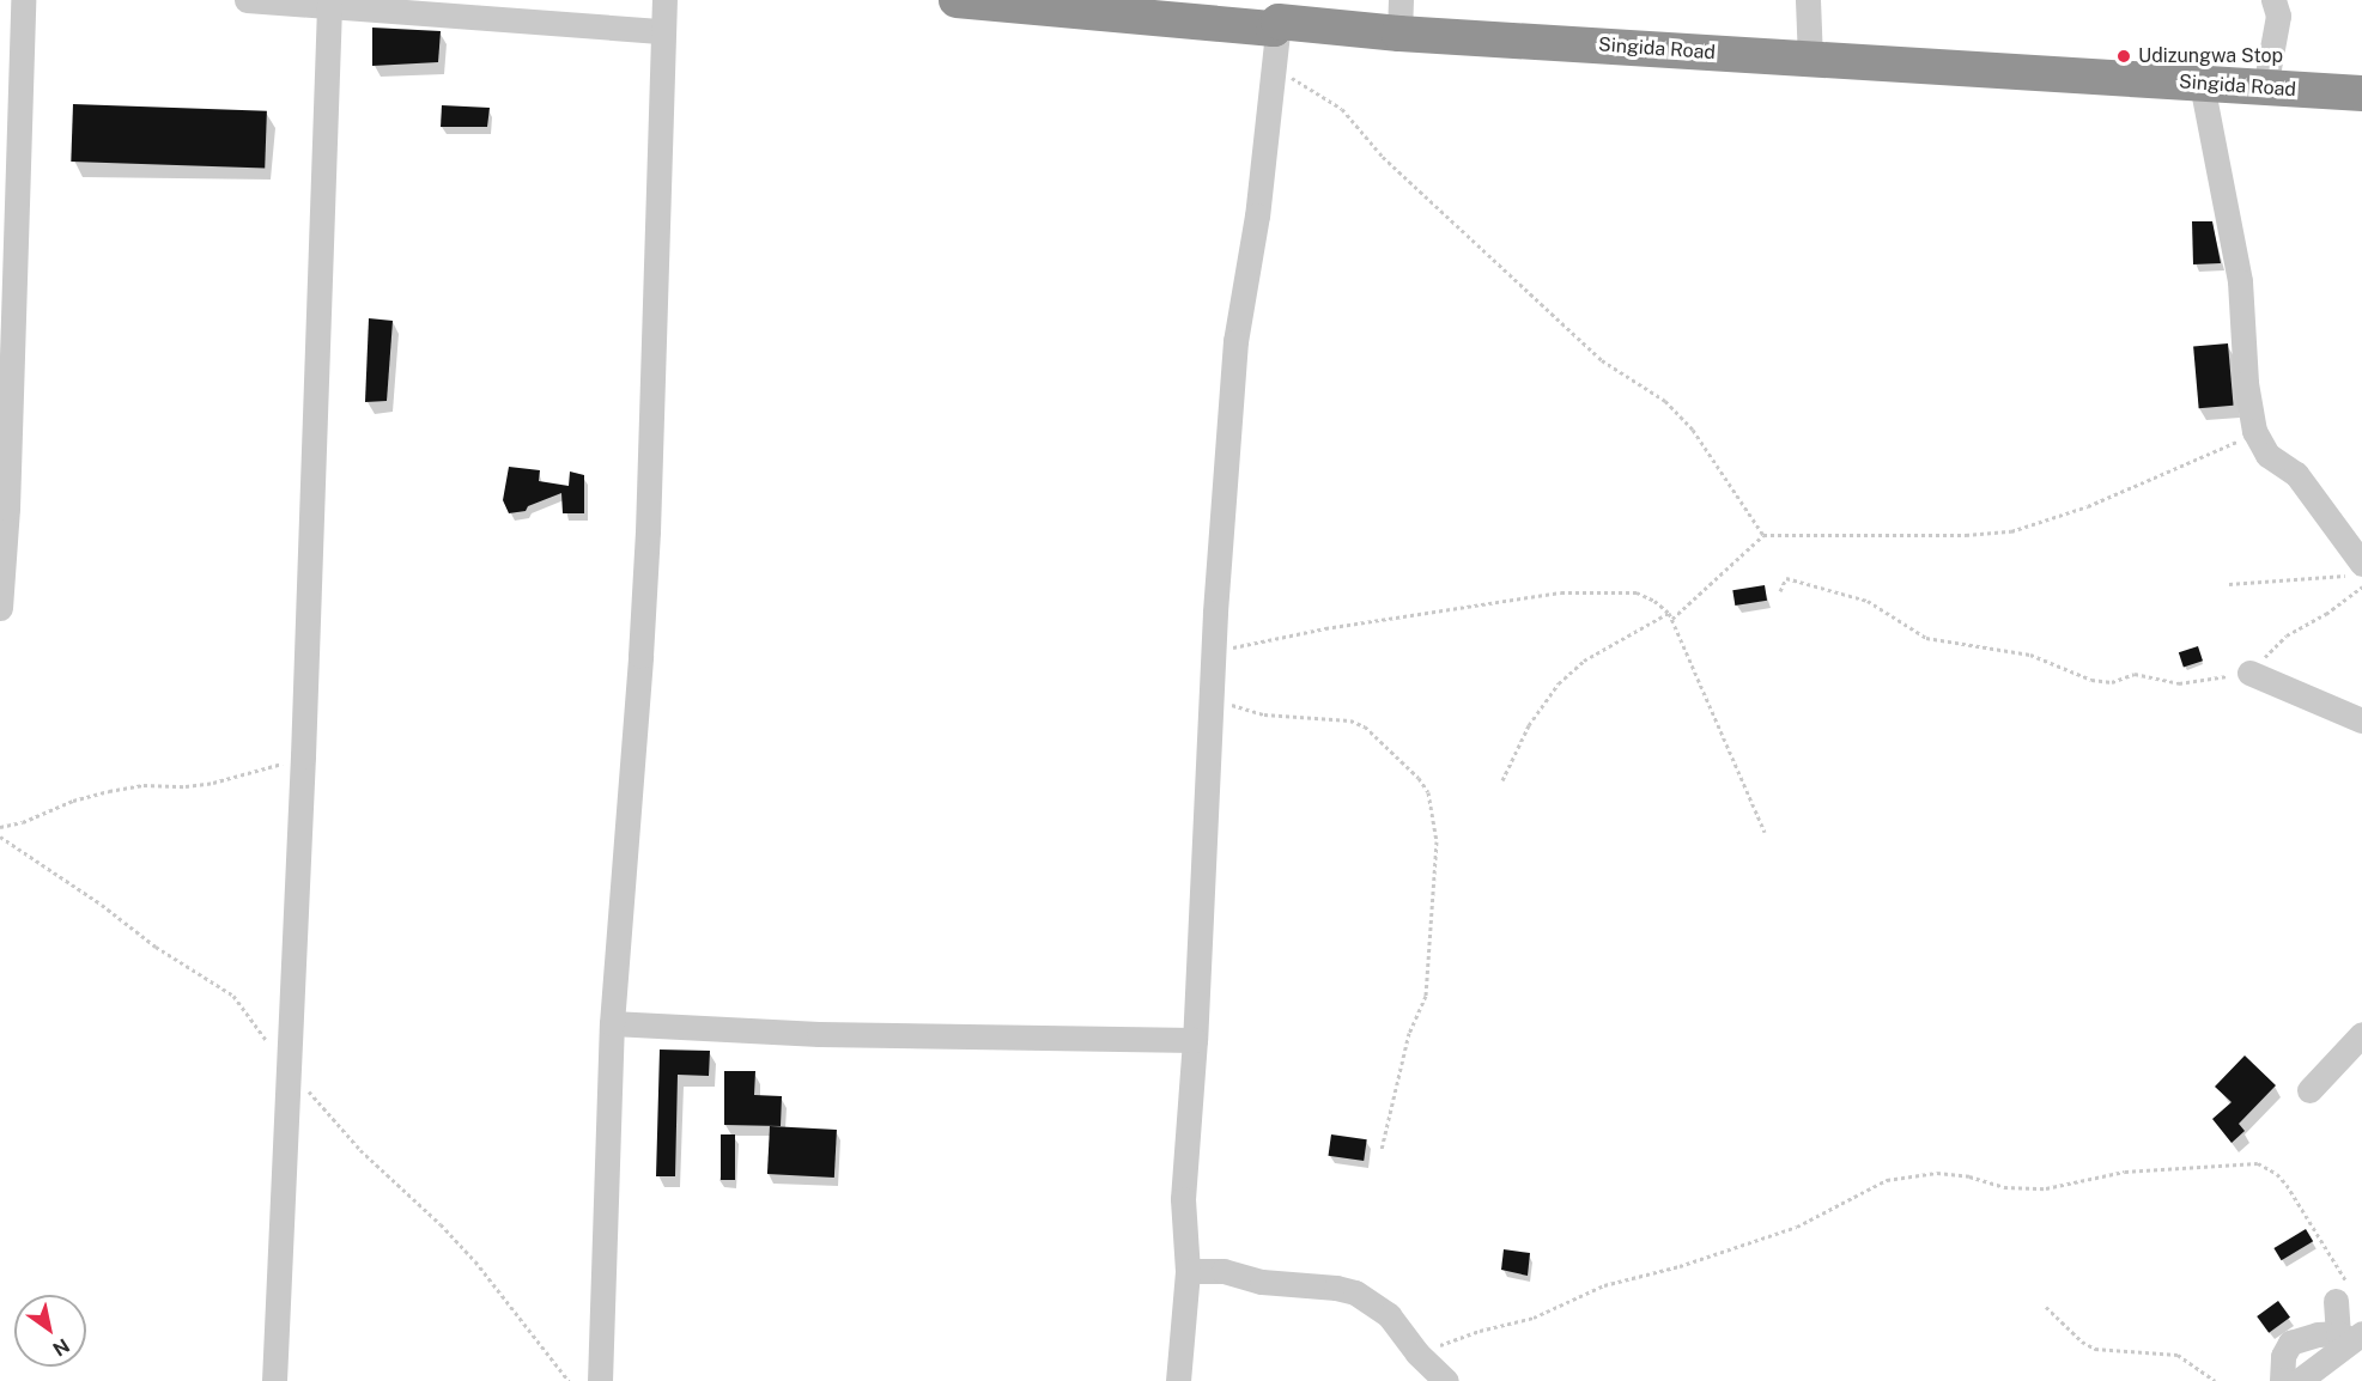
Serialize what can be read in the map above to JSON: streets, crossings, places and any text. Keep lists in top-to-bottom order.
{
  "streets": {
    "highway": ["Singida Road"]
  },
  "places": ["Udizungwa Stop"],
  "north": "bottom right"
}
